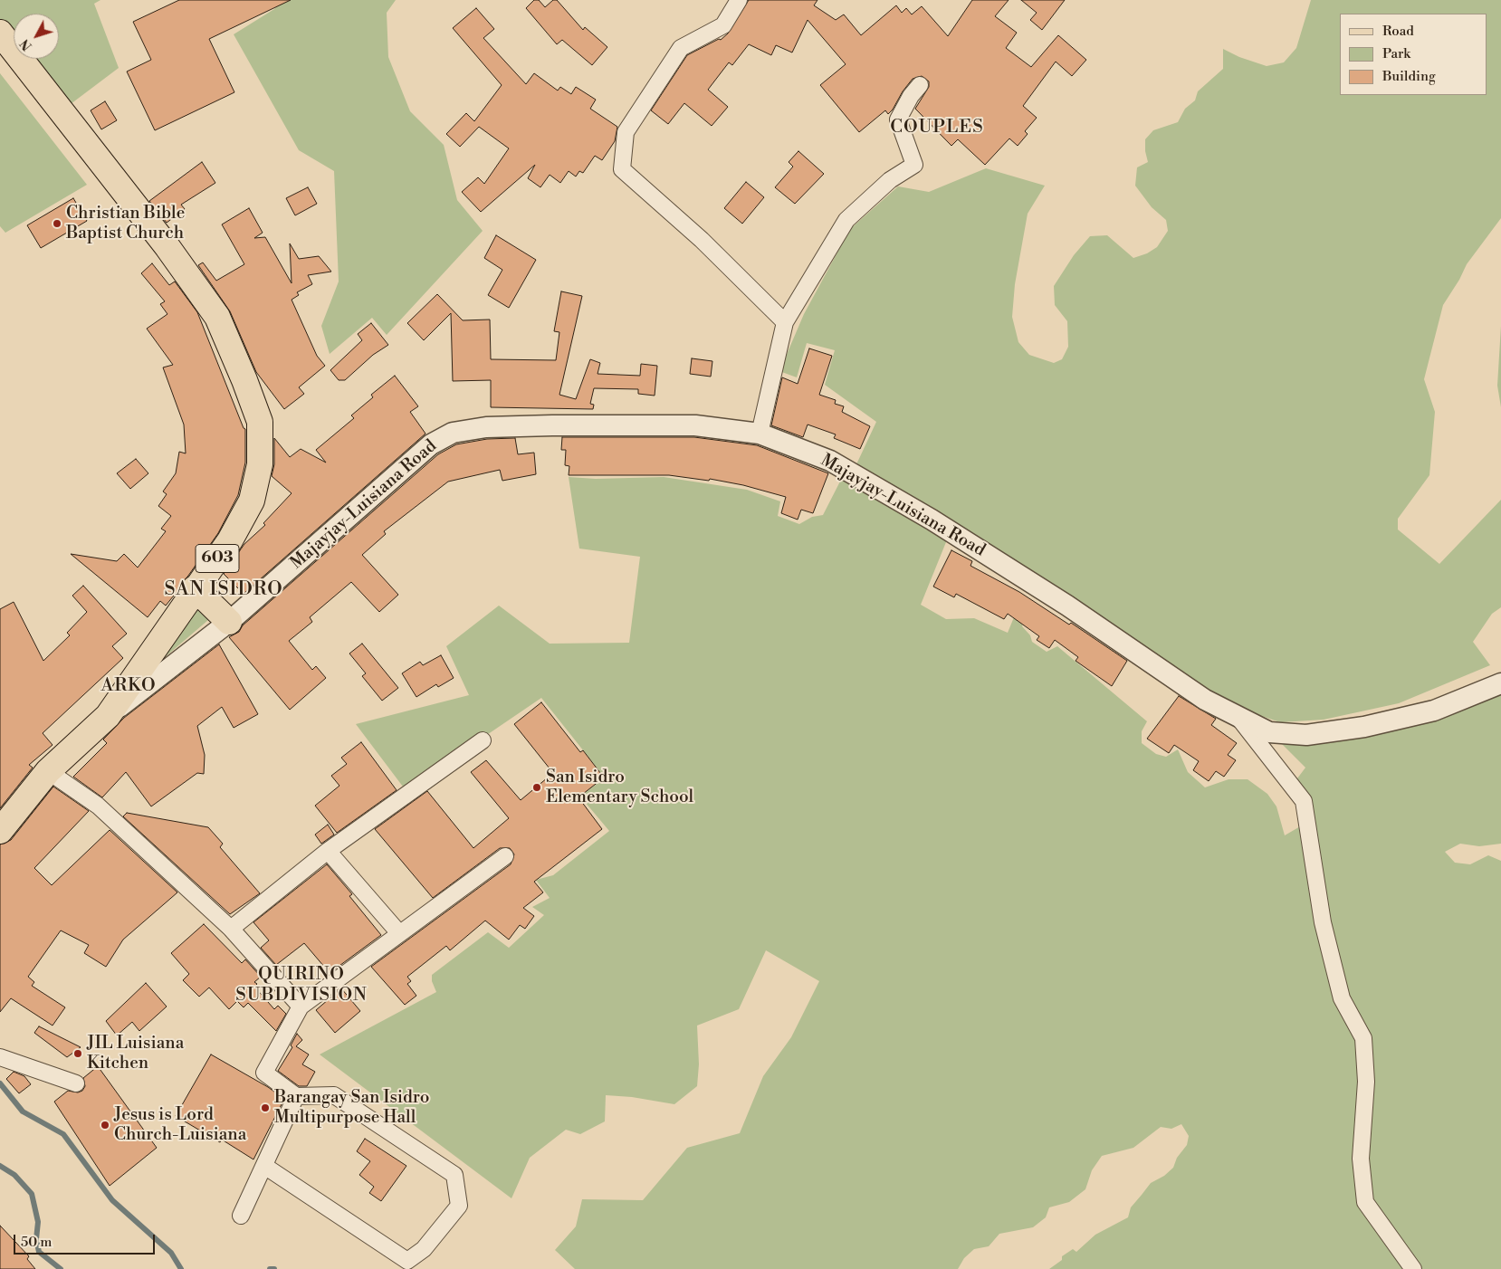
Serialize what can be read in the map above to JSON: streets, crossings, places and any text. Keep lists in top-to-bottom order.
{
  "streets": {
    "main road": ["603"],
    "street": ["Majayjay-Luisiana Road"]
  },
  "crossings": [
    ["Majayjay-Luisiana Road", "603"]
  ],
  "districts": [
    "COUPLES",
    "SAN ISIDRO",
    "ARKO",
    "QUIRINO SUBDIVISION"
  ],
  "places": [
    "Christian Bible Baptist Church",
    "San Isidro Elementary School",
    "JIL Luisiana Kitchen",
    "Barangay San Isidro Multipurpose Hall",
    "Jesus is Lord Church-Luisiana"
  ],
  "legend": ["Road", "Park", "Building"],
  "scale_bar": "50 m",
  "north": "bottom left"
}
